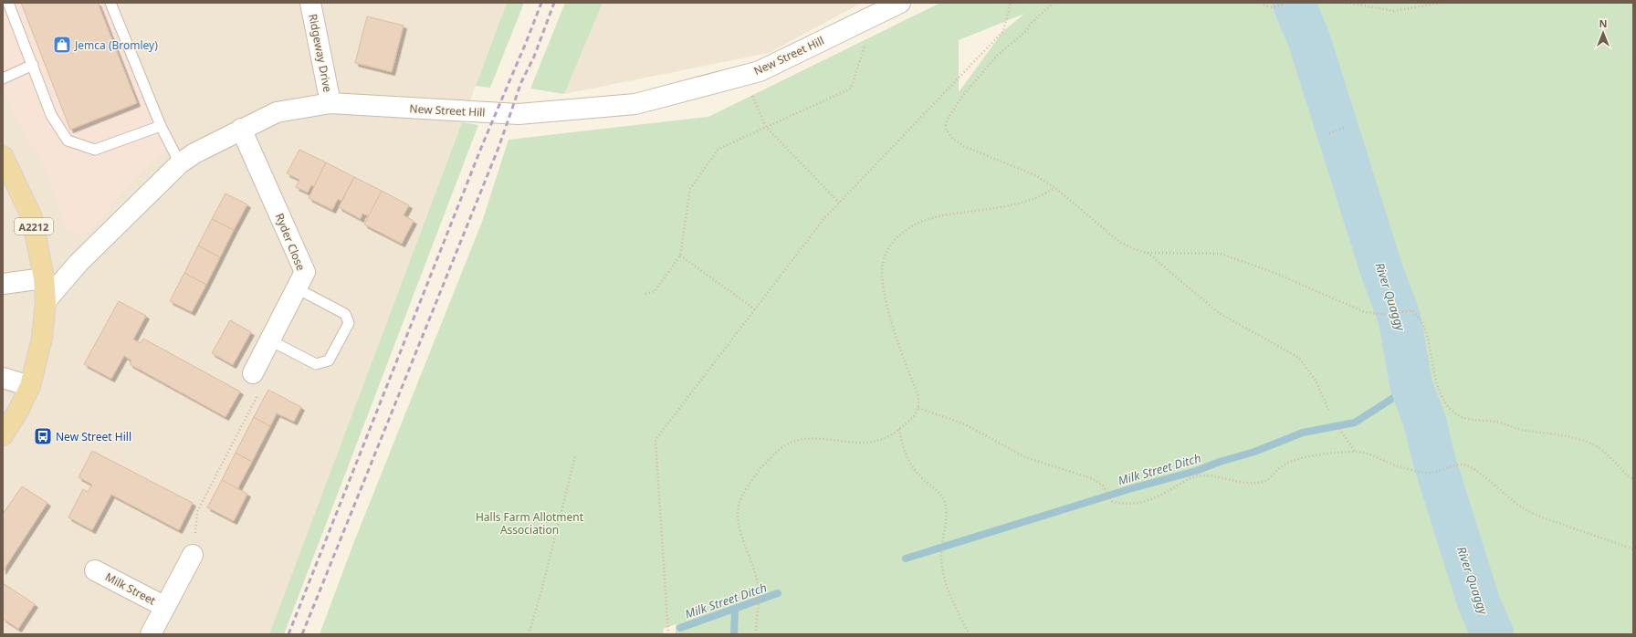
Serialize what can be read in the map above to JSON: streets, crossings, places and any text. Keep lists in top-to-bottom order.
{
  "streets": {
    "main road": ["A2212"],
    "street": [
      "Ridgeway Drive",
      "New Street Hill",
      "Ryder Close",
      "Milk Street"
    ]
  },
  "crossings": [
    ["Ridgeway Drive", "New Street Hill"],
    ["New Street Hill", "A2212"],
    ["New Street Hill", "Ryder Close"]
  ],
  "water": ["River Quaggy", "Milk Street Ditch"],
  "parks": ["Halls Farm Allotment Association"],
  "places": {
    "shop": ["Jemca (Bromley)"],
    "bus stop": ["New Street Hill"]
  },
  "north": "top"
}
